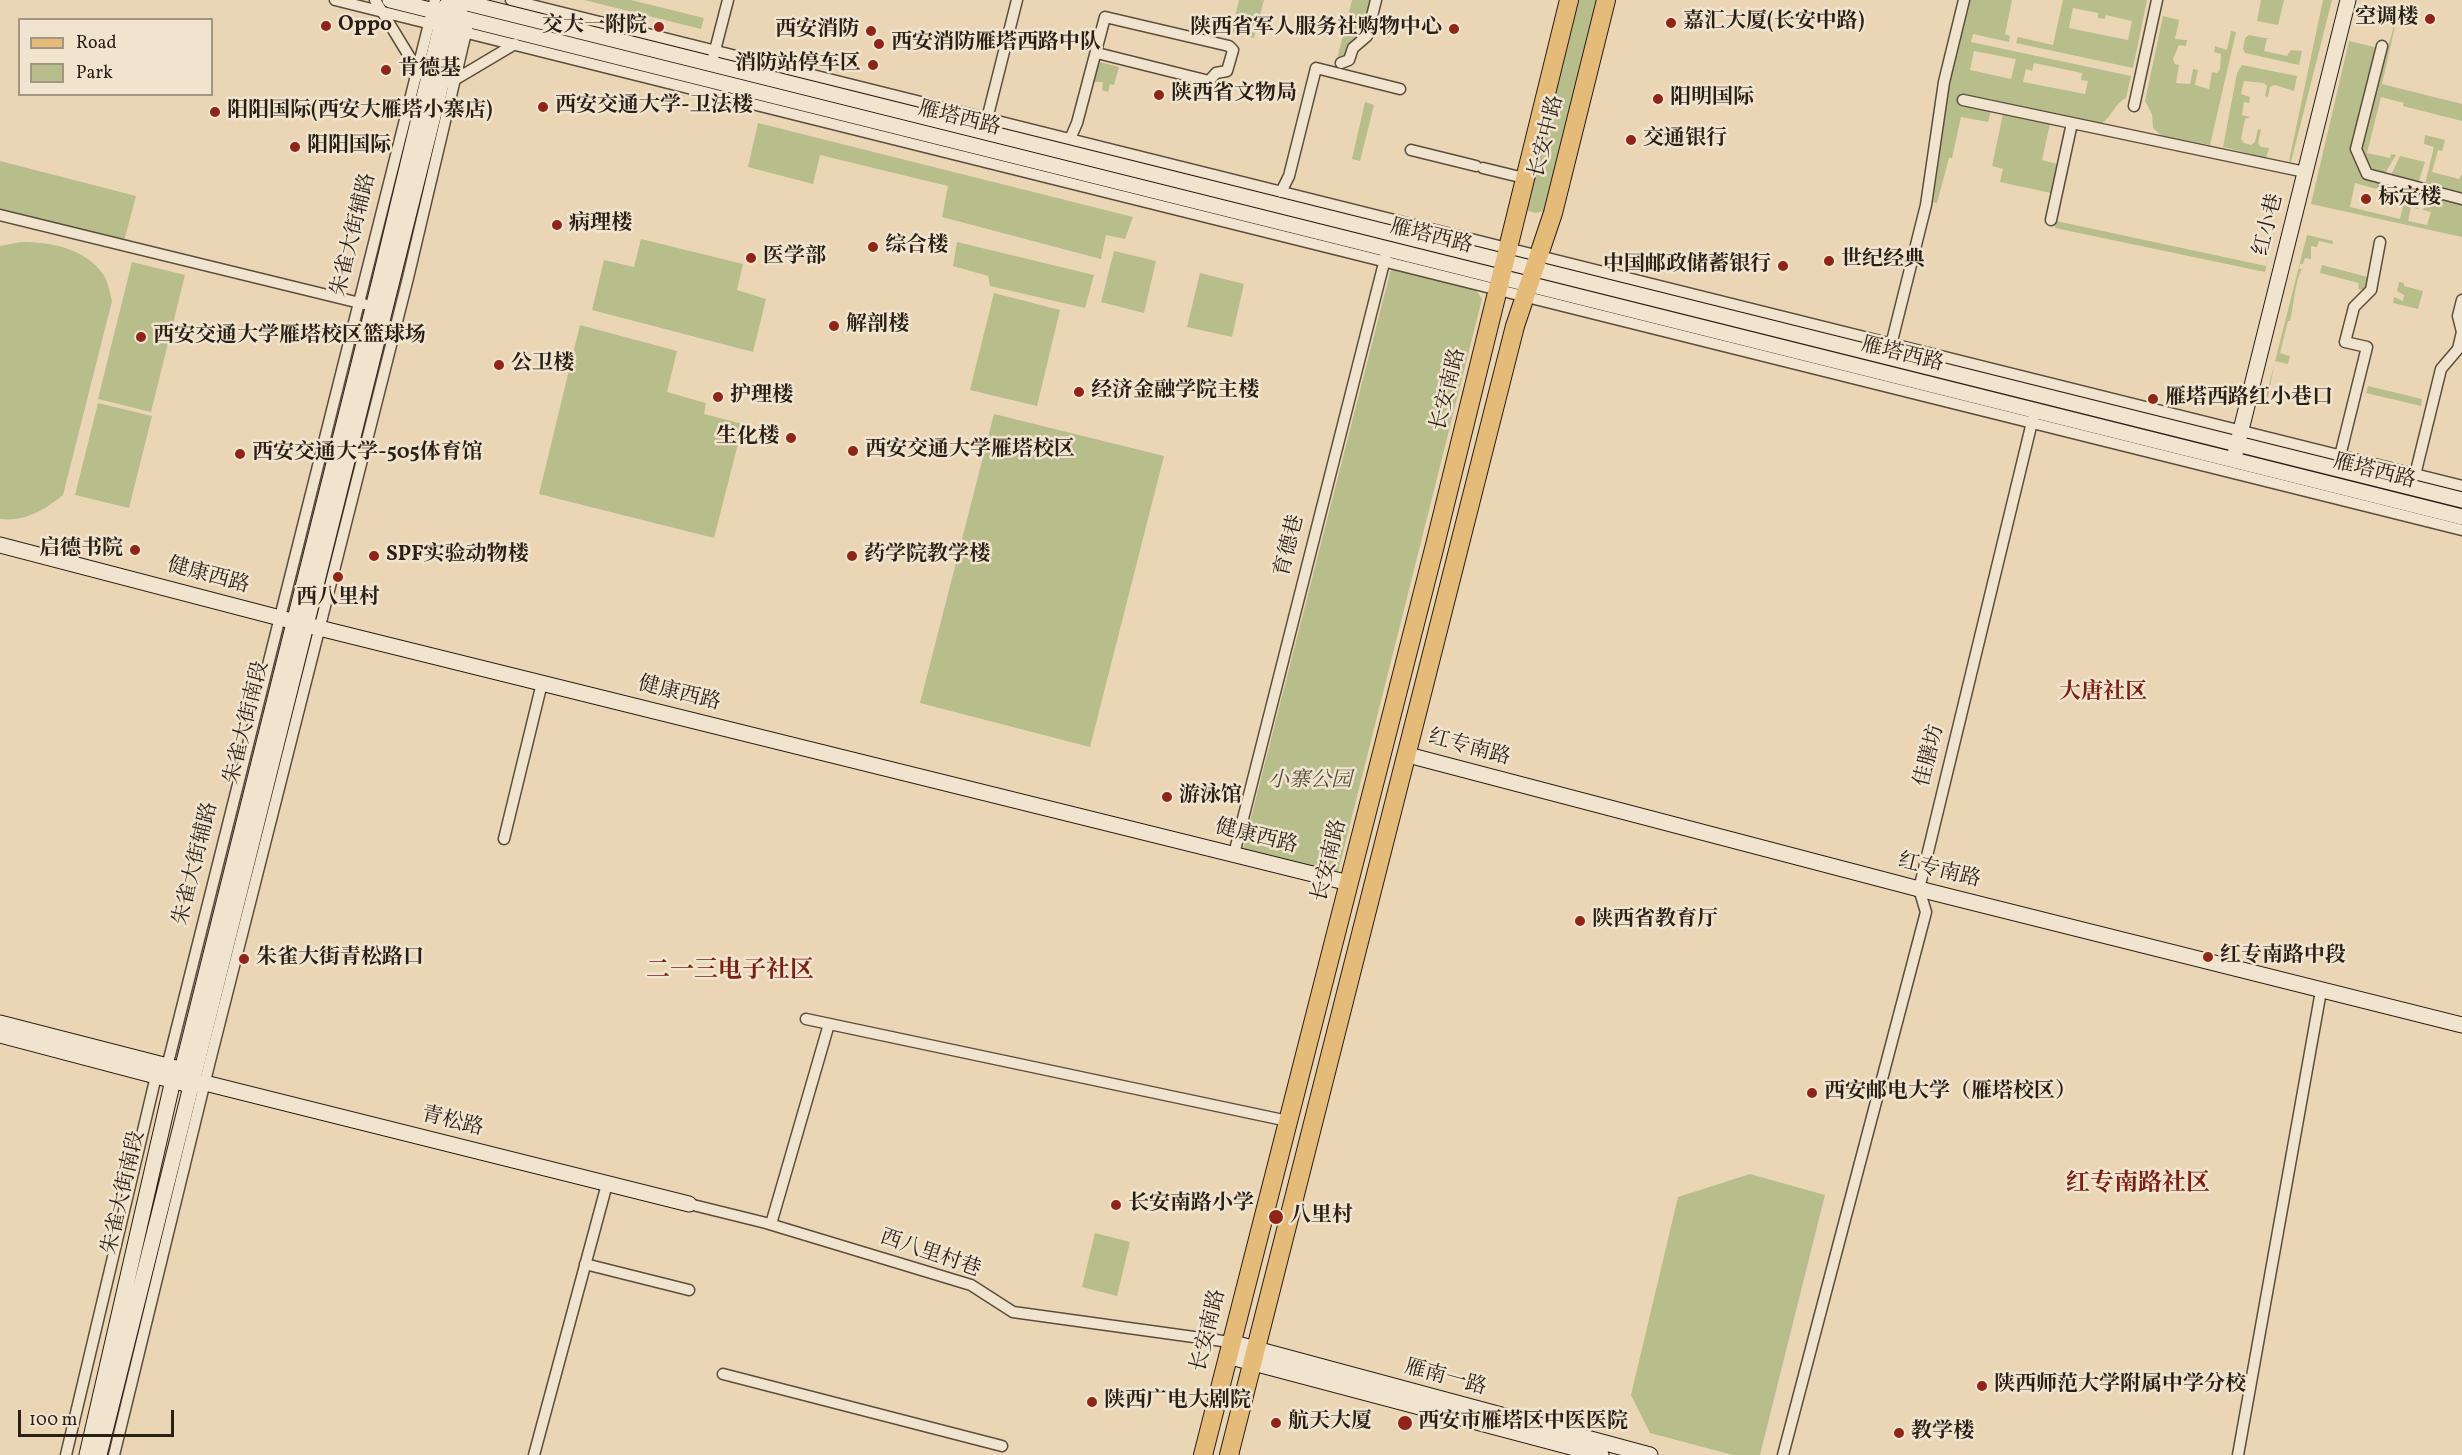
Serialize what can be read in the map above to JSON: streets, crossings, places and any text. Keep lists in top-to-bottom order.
{
  "streets": {
    "main road": [
      "雁塔西路",
      "长安中路",
      "红小巷",
      "长安南路",
      "健康西路",
      "朱雀大街南段",
      "红专南路",
      "青松路",
      "雁南一路"
    ],
    "street": [
      "朱雀大街辅路",
      "育德巷",
      "佳膳坊",
      "西八里村巷"
    ]
  },
  "crossings": [
    ["雁塔西路", "长安中路"],
    ["雁塔西路", "红小巷"],
    ["雁塔西路", "朱雀大街辅路"],
    ["雁塔西路", "长安南路"],
    ["雁塔西路", "育德巷"],
    ["雁塔西路", "朱雀大街南段"],
    ["雁塔西路", "佳膳坊"],
    ["长安中路", "长安南路"],
    ["朱雀大街辅路", "健康西路"],
    ["朱雀大街辅路", "朱雀大街南段"],
    ["朱雀大街辅路", "青松路"],
    ["长安南路", "健康西路"],
    ["长安南路", "西八里村巷"],
    ["长安南路", "雁南一路"],
    ["育德巷", "健康西路"],
    ["健康西路", "朱雀大街南段"],
    ["朱雀大街南段", "青松路"],
    ["红专南路", "佳膳坊"],
    ["青松路", "西八里村巷"],
    ["西八里村巷", "雁南一路"]
  ],
  "districts": ["大唐社区", "二一三电子社区", "红专南路社区"],
  "parks": ["小寨公园"],
  "places": [
    "空调楼",
    "嘉汇大厦(长安中路)",
    "Oppo",
    "交大一附院",
    "陕西省军人服务社购物中心",
    "西安消防",
    "西安消防雁塔西路中队",
    "消防站停车区",
    "肯德基",
    "陕西省文物局",
    "阳明国际",
    "西安交通大学-卫法楼",
    "阳阳国际(西安大雁塔小寨店)",
    "交通银行",
    "阳阳国际",
    "标定楼",
    "病理楼",
    "综合楼",
    "医学部",
    "世纪经典",
    "中国邮政储蓄银行",
    "解剖楼",
    "西安交通大学雁塔校区篮球场",
    "公卫楼",
    "经济金融学院主楼",
    "护理楼",
    "雁塔西路红小巷口",
    "生化楼",
    "西安交通大学雁塔校区",
    "西安交通大学-505体育馆",
    "启德书院",
    "SPF实验动物楼",
    "药学院教学楼",
    "西八里村",
    "游泳馆",
    "陕西省教育厅",
    "红专南路中段",
    "朱雀大街青松路口",
    "西安邮电大学（雁塔校区）",
    "长安南路小学",
    "八里村",
    "陕西师范大学附属中学分校",
    "陕西广电大剧院",
    "航天大厦",
    "西安市雁塔区中医医院",
    "教学楼"
  ],
  "legend": ["Road", "Park"],
  "scale_bar": "100 m"
}
